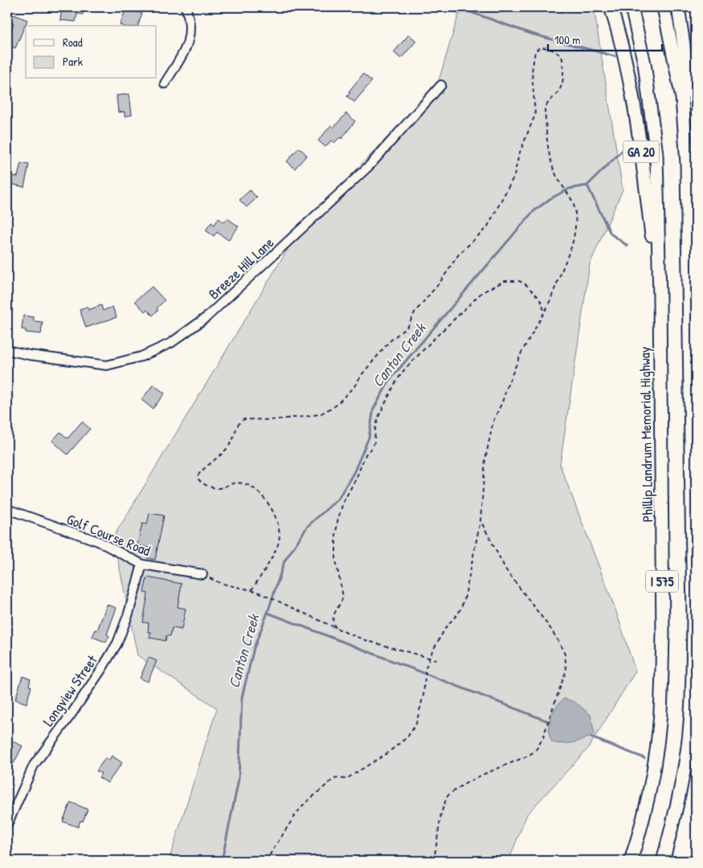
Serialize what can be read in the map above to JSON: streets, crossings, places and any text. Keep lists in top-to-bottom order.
{
  "streets": {
    "highway": ["GA 20", "Phillip Landrum Memorial Highway", "I 575"],
    "street": ["Breeze Hill Lane", "Golf Course Road", "Longview Street"]
  },
  "crossings": [
    ["GA 20", "Phillip Landrum Memorial Highway"],
    ["Golf Course Road", "Longview Street"]
  ],
  "water": ["Canton Creek"],
  "legend": ["Road", "Park"],
  "scale_bar": "100 m"
}
